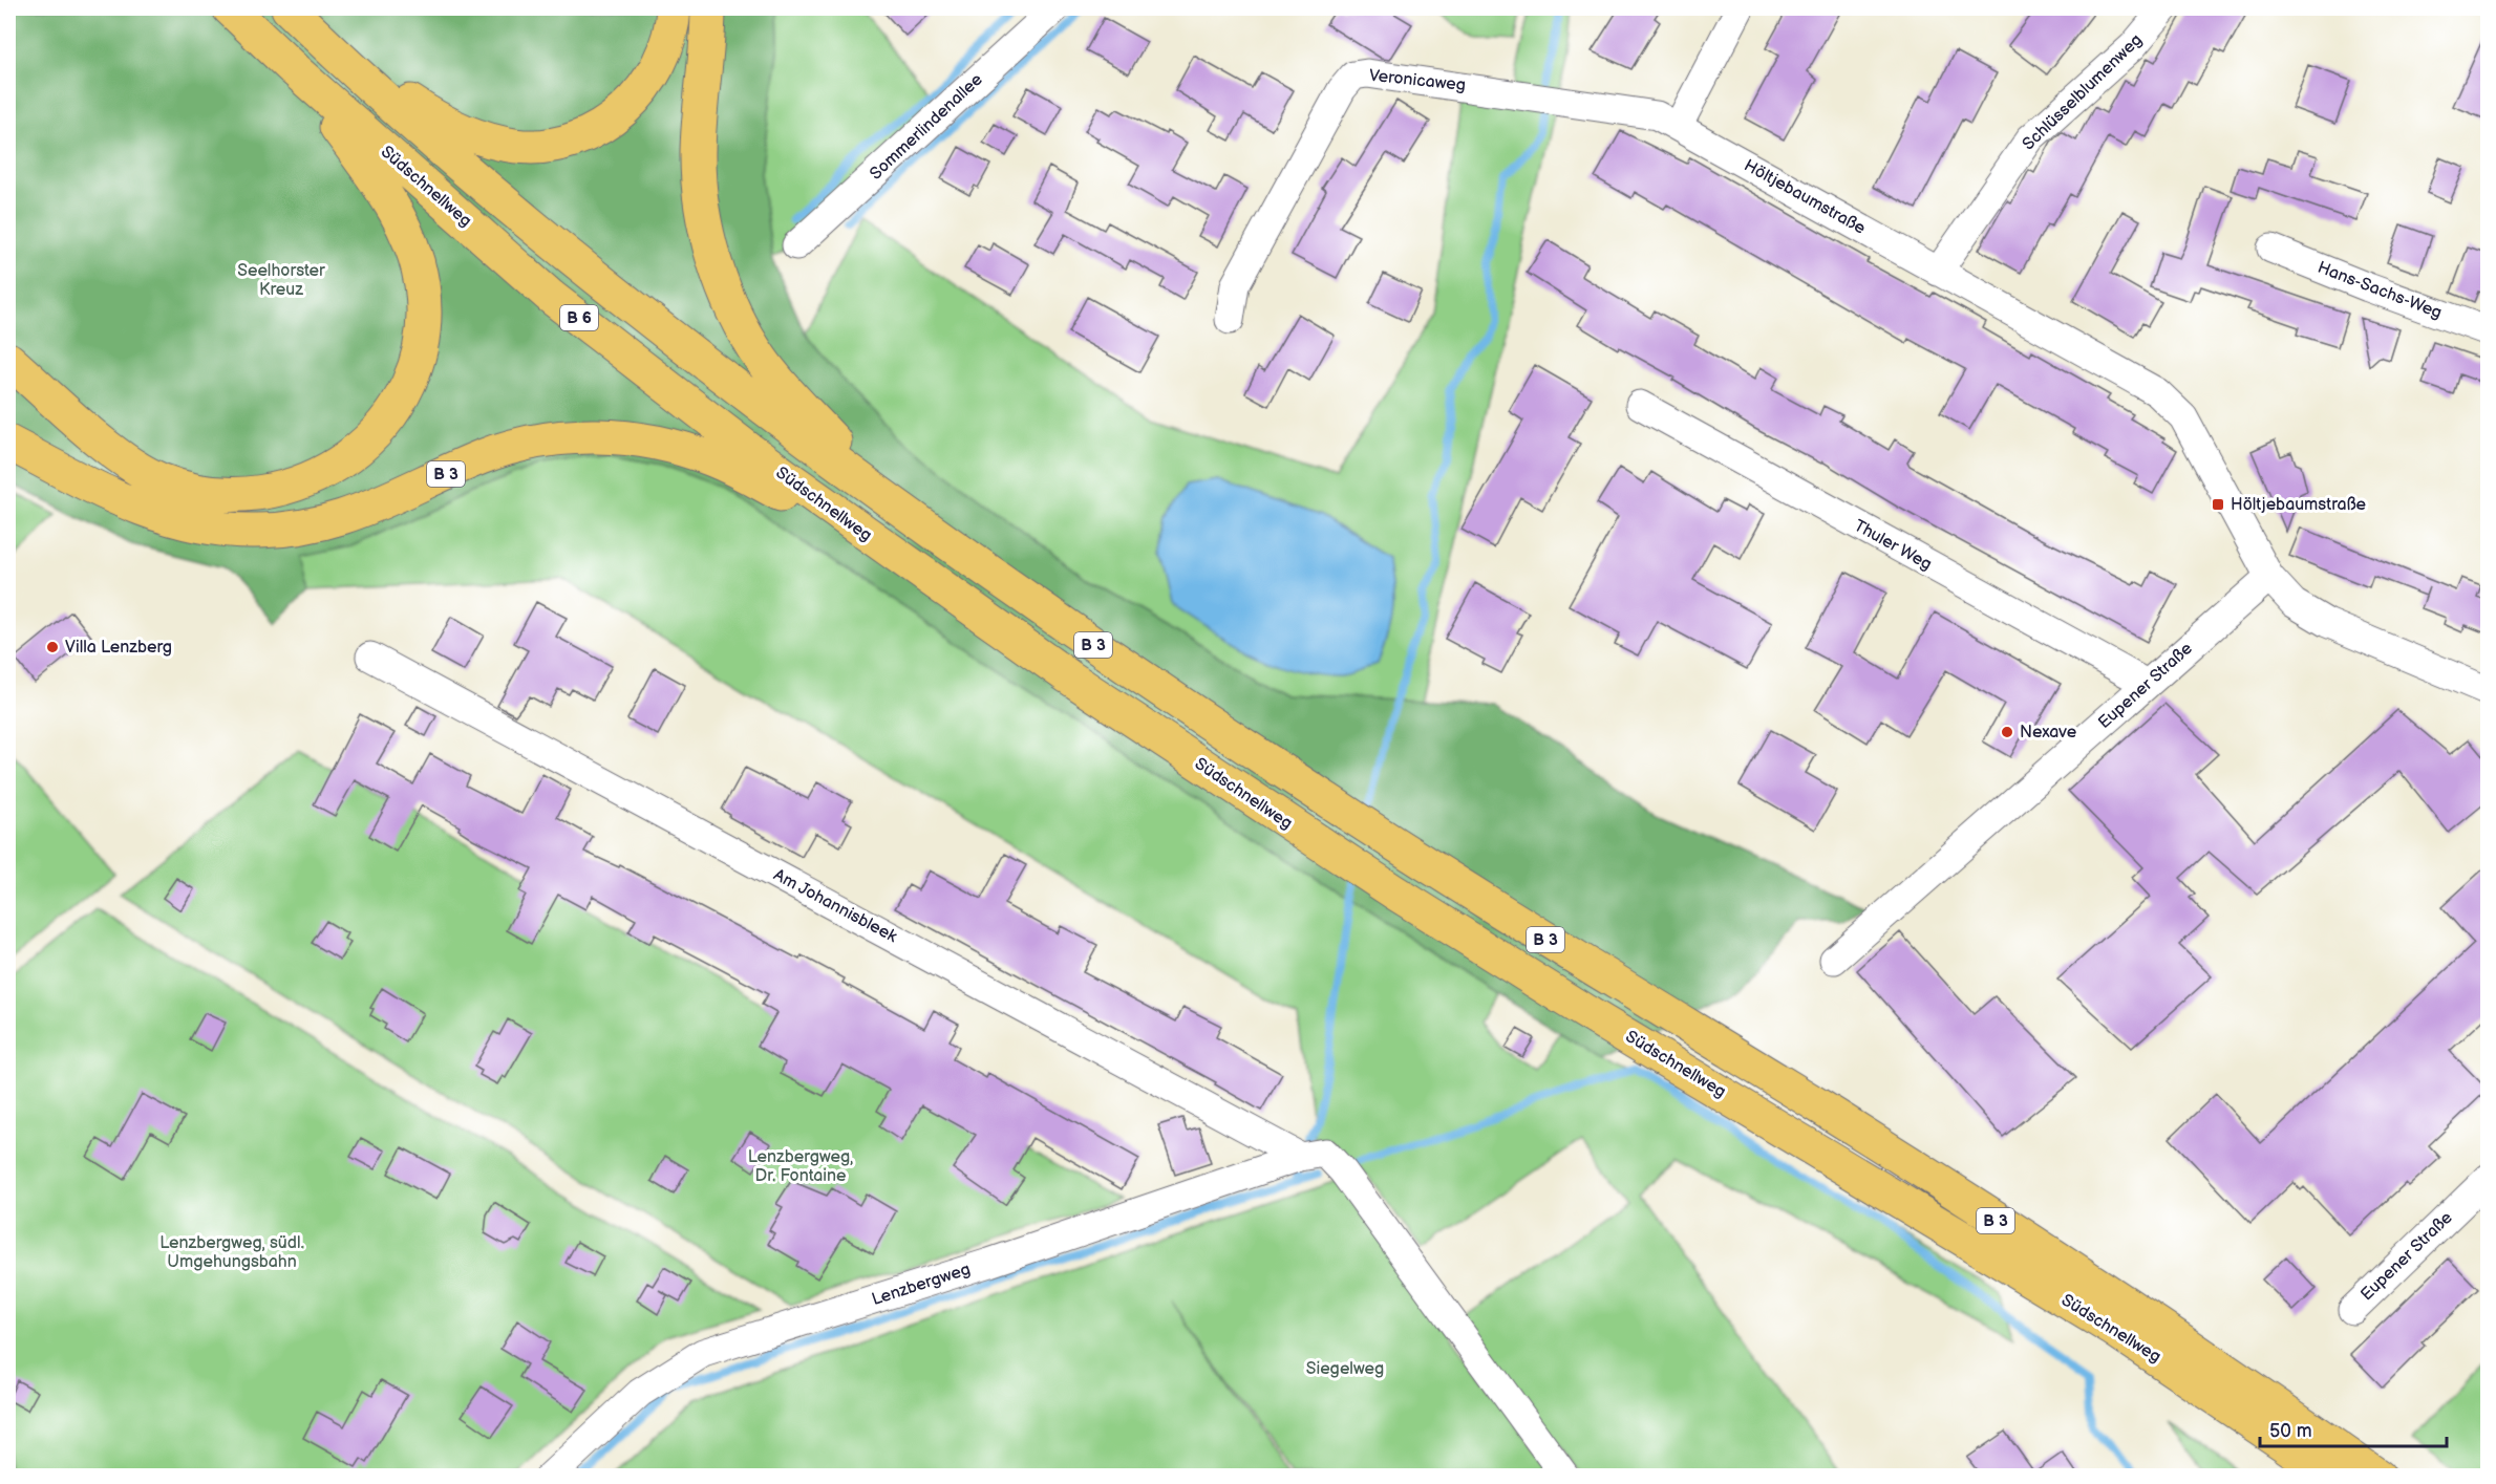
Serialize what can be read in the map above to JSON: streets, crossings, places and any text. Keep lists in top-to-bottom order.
{
  "streets": {
    "highway": ["Südschnellweg", "B 6", "B 3"],
    "street": [
      "Veronicaweg",
      "Schlüsselblumenweg",
      "Sommerlindenallee",
      "Höltjebaumstraße",
      "Hans-Sachs-Weg",
      "Thuler Weg",
      "Eupener Straße",
      "Am Johannisbleek",
      "Lenzbergweg"
    ]
  },
  "crossings": [
    ["Veronicaweg", "Höltjebaumstraße"],
    ["Schlüsselblumenweg", "Höltjebaumstraße"],
    ["Südschnellweg", "B 3"],
    ["Höltjebaumstraße", "Eupener Straße"],
    ["Thuler Weg", "Eupener Straße"],
    ["Am Johannisbleek", "Lenzbergweg"]
  ],
  "parks": [
    "Seelhorster Kreuz",
    "Lenzbergweg, Dr. Fontaine",
    "Lenzbergweg, südl. Umgehungsbahn",
    "Siegelweg"
  ],
  "places": {
    "transit": ["Höltjebaumstraße"],
    "other": ["Villa Lenzberg", "Nexave"]
  },
  "scale_bar": "50 m"
}
